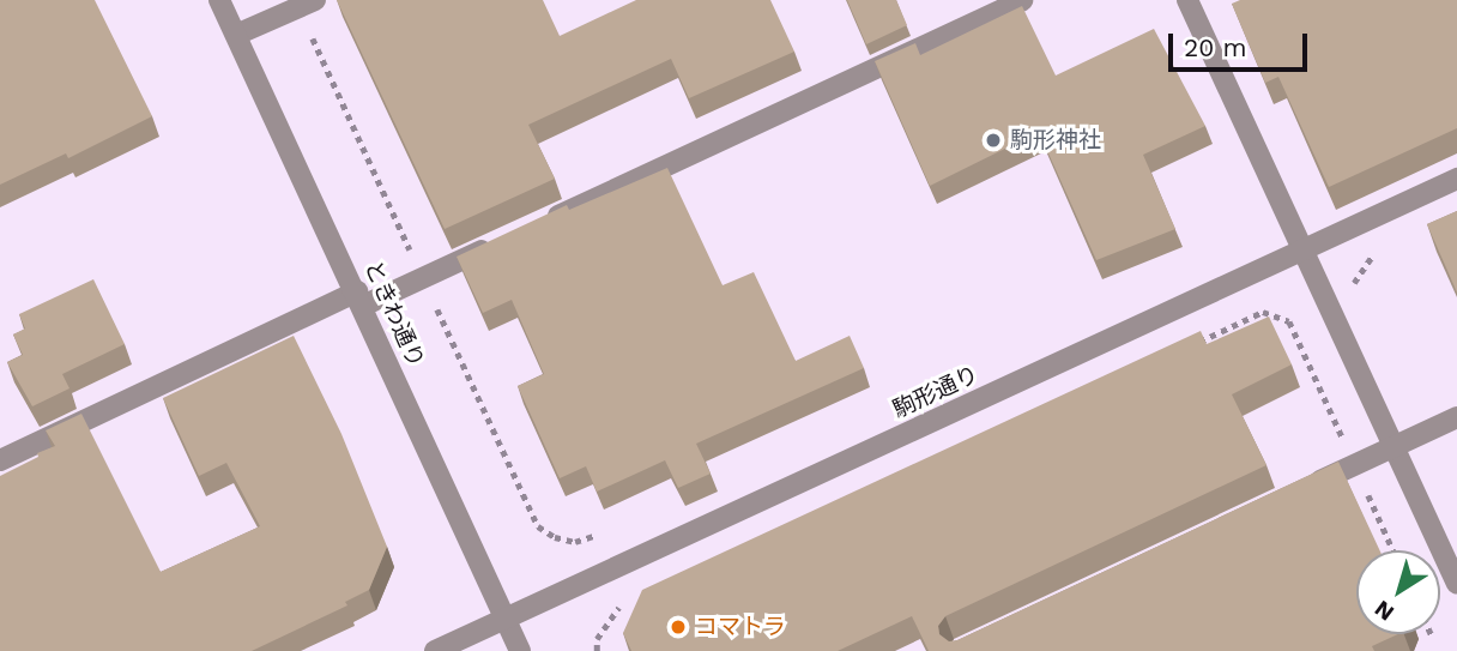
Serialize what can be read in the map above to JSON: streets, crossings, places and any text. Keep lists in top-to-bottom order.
{
  "streets": {
    "street": ["ときわ通り", "駒形通り"]
  },
  "crossings": [
    ["ときわ通り", "駒形通り"]
  ],
  "places": ["駒形神社", "コマトラ"],
  "scale_bar": "20 m",
  "north": "bottom left"
}
